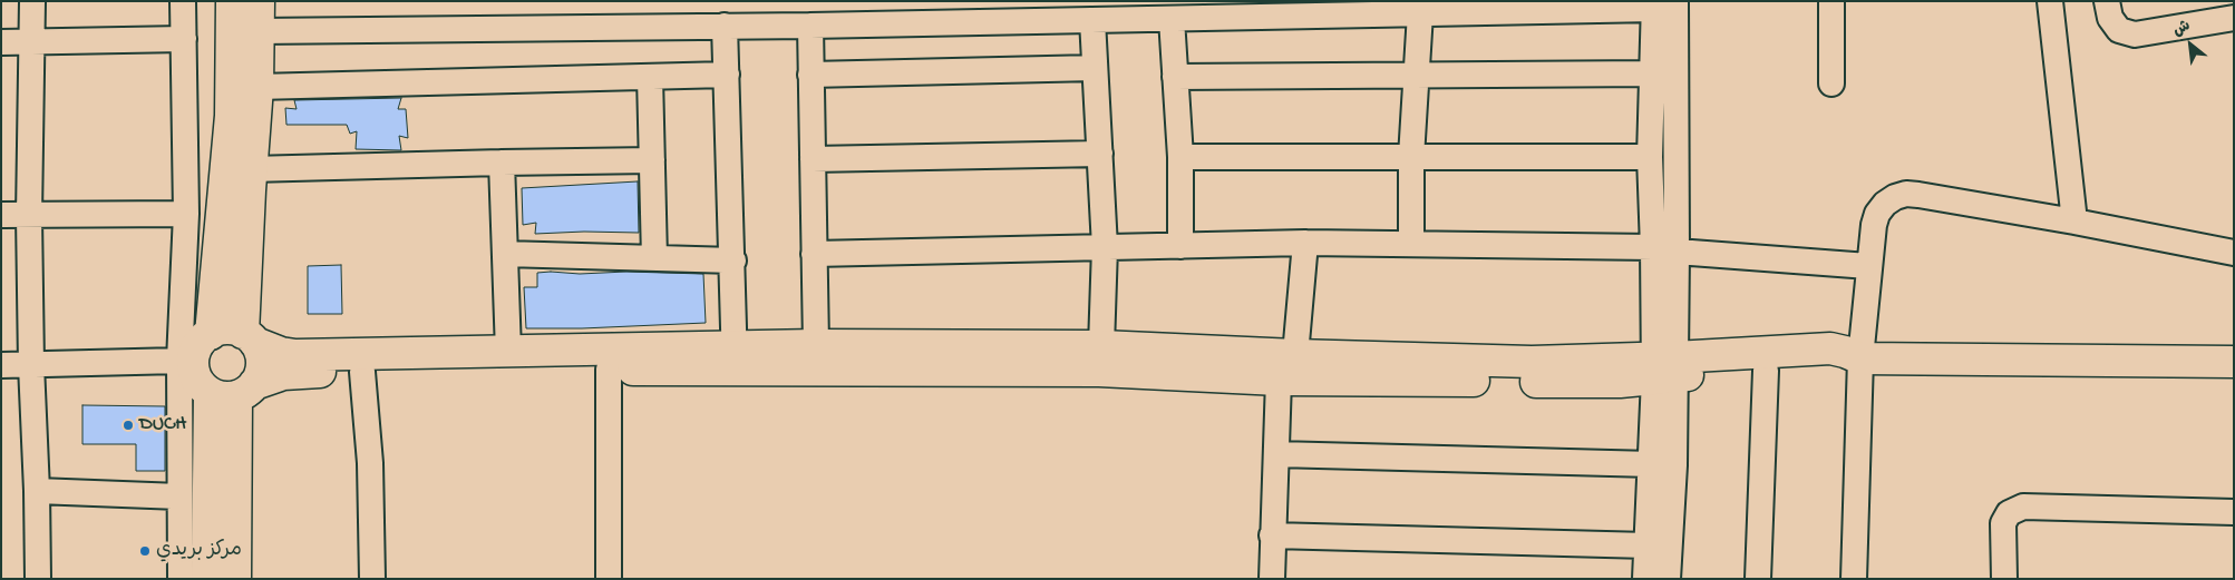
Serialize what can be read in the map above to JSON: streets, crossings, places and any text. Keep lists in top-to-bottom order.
{
  "places": ["DUCH", "مركز بريدي"],
  "north": "top left"
}
